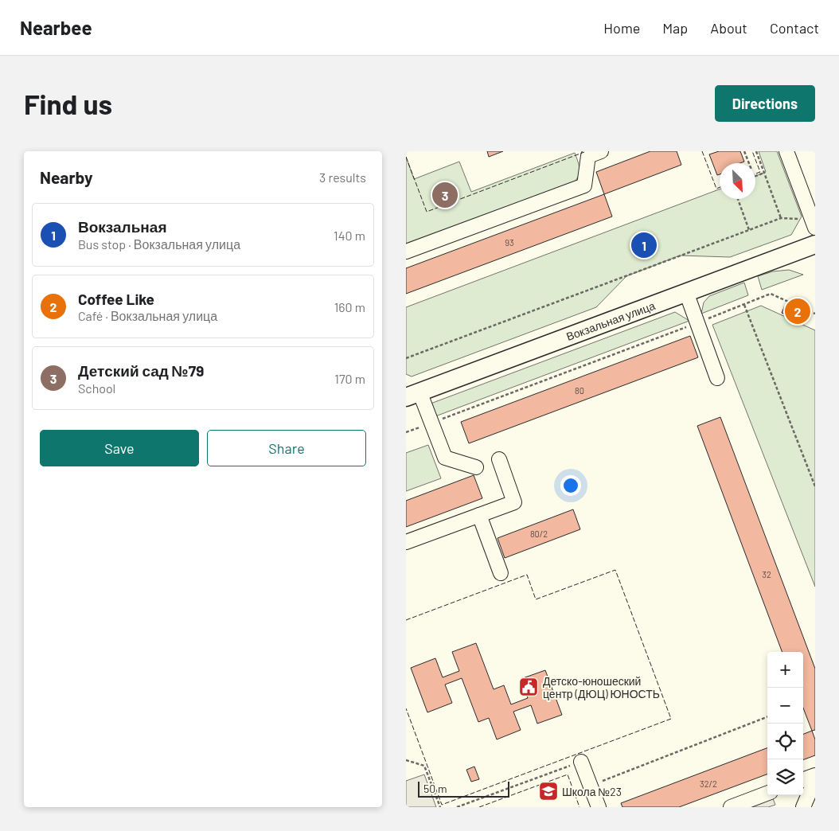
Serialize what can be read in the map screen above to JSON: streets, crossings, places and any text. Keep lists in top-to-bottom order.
{
  "streets": {
    "main road": ["Вокзальная улица"]
  },
  "places": {
    "public building": ["Детско-юношеский центр (ДЮЦ) ЮНОСТЬ"],
    "school or university": ["Школа №23"]
  },
  "house_numbers": [
    "93",
    "80",
    "80/2",
    "32",
    "32/2"
  ],
  "scale_bar": "50 m",
  "north": "bottom right",
  "page": {
    "header": "Nearbee",
    "nav": [
      "Home",
      "Map",
      "About",
      "Contact"
    ],
    "buttons": [
      "Directions",
      ["Save", "Share"]
    ],
    "title": "Find us",
    "heading": ["Nearby", "3 results"],
    "pins": ["3", "1", "2"],
    "list": [
      {
        "mark": "1",
        "name": "Вокзальная",
        "note": "Bus stop · Вокзальная улица",
        "value": "140 m"
      },
      {
        "mark": "2",
        "name": "Coffee Like",
        "note": "Café · Вокзальная улица",
        "value": "160 m"
      },
      {
        "mark": "3",
        "name": "Детский сад №79",
        "note": "School",
        "value": "170 m"
      }
    ],
    "map_buttons": ["+", "−"],
    "scale": "50 m"
  }
}
